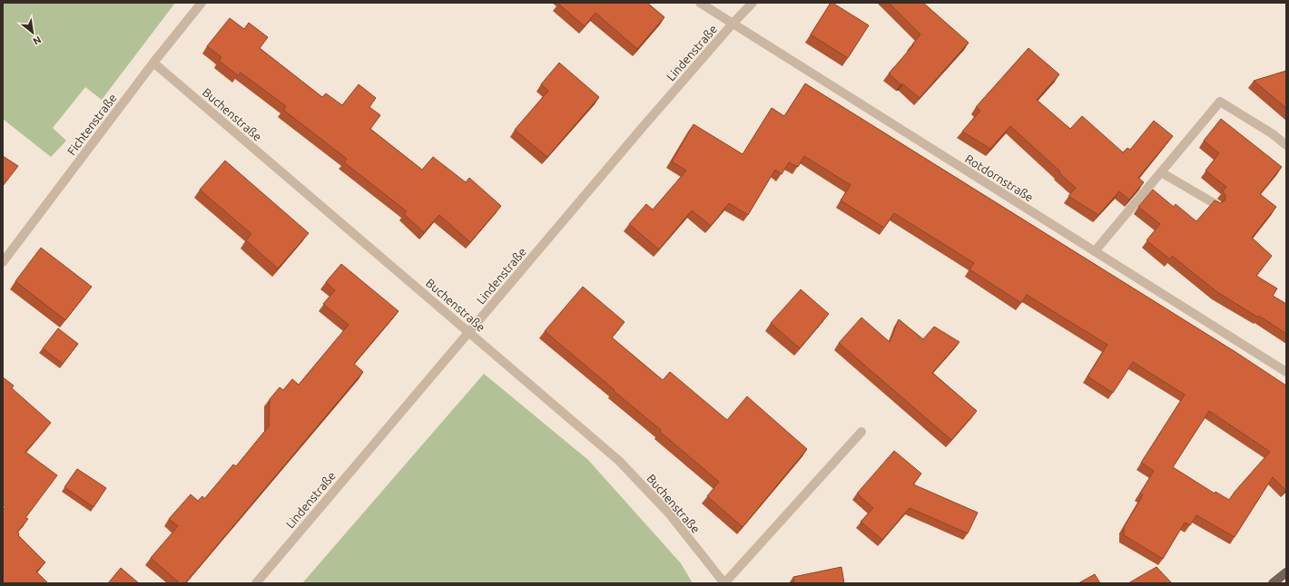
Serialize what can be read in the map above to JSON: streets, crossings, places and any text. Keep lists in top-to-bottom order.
{
  "streets": {
    "street": [
      "Lindenstraße",
      "Buchenstraße",
      "Fichtenstraße",
      "Rotdornstraße"
    ]
  },
  "crossings": [
    ["Lindenstraße", "Buchenstraße"],
    ["Lindenstraße", "Rotdornstraße"],
    ["Buchenstraße", "Fichtenstraße"]
  ],
  "north": "bottom right"
}
